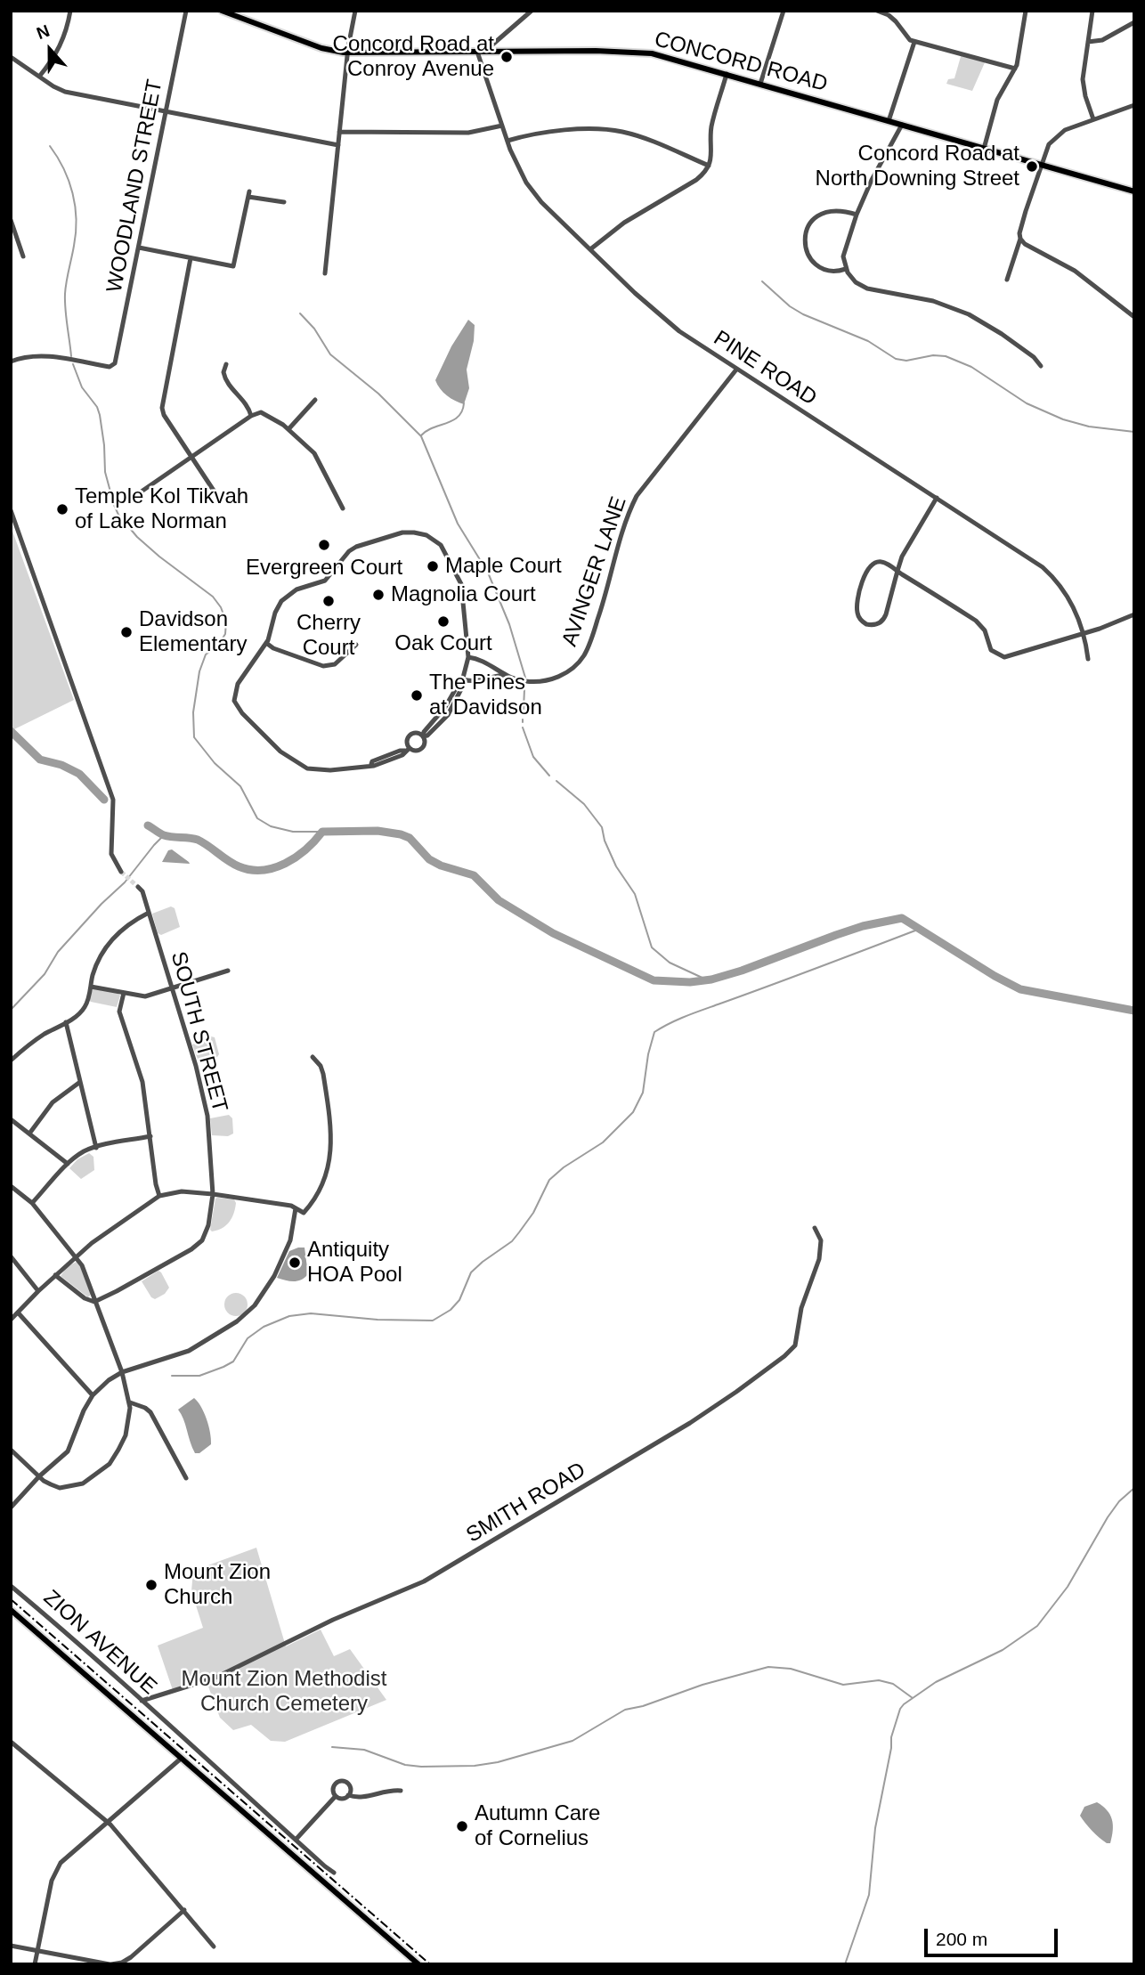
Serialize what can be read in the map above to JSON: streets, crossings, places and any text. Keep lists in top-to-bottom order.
{
  "streets": {
    "main road": ["CONCORD ROAD"],
    "street": [
      "WOODLAND STREET",
      "PINE ROAD",
      "AVINGER LANE",
      "SOUTH STREET",
      "SMITH ROAD",
      "ZION AVENUE"
    ]
  },
  "crossings": [
    ["CONCORD ROAD", "PINE ROAD"],
    ["PINE ROAD", "AVINGER LANE"],
    ["SMITH ROAD", "ZION AVENUE"]
  ],
  "parks": ["Mount Zion Methodist Church Cemetery"],
  "places": [
    "Concord Road at Conroy Avenue",
    "Concord Road at North Downing Street",
    "Temple Kol Tikvah of Lake Norman",
    "Evergreen Court",
    "Maple Court",
    "Magnolia Court",
    "Cherry Court",
    "Oak Court",
    "Davidson Elementary",
    "The Pines at Davidson",
    "Antiquity HOA Pool",
    "Mount Zion Church",
    "Autumn Care of Cornelius"
  ],
  "scale_bar": "200 m",
  "north": "top"
}
